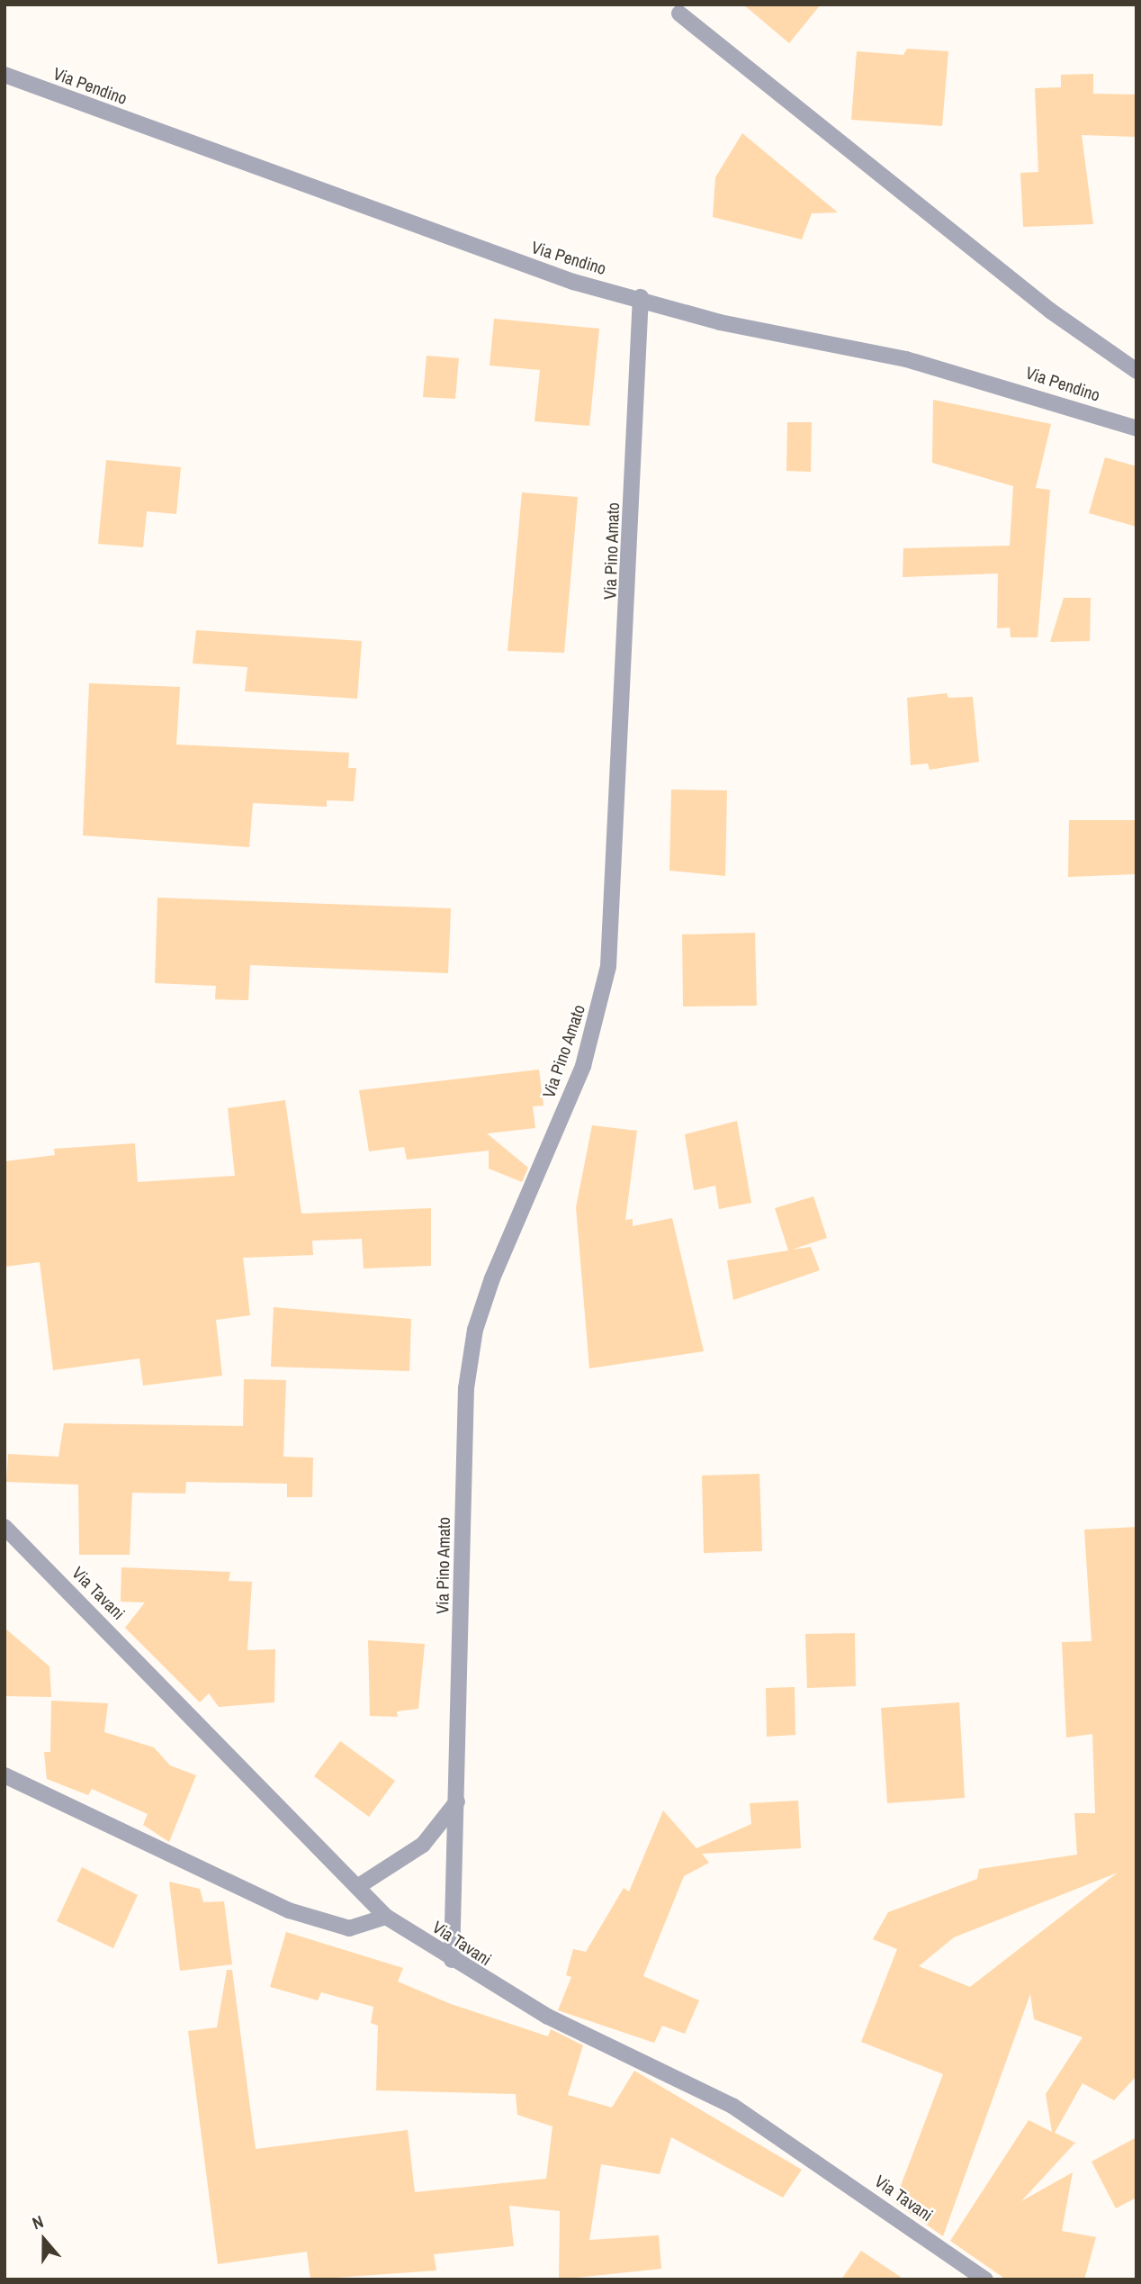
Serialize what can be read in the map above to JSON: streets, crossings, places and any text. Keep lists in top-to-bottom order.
{
  "streets": {
    "street": ["Via Pendino", "Via Pino Amato", "Via Tavani"]
  },
  "crossings": [
    ["Via Pendino", "Via Pino Amato"],
    ["Via Pino Amato", "Via Tavani"]
  ],
  "north": "top"
}
